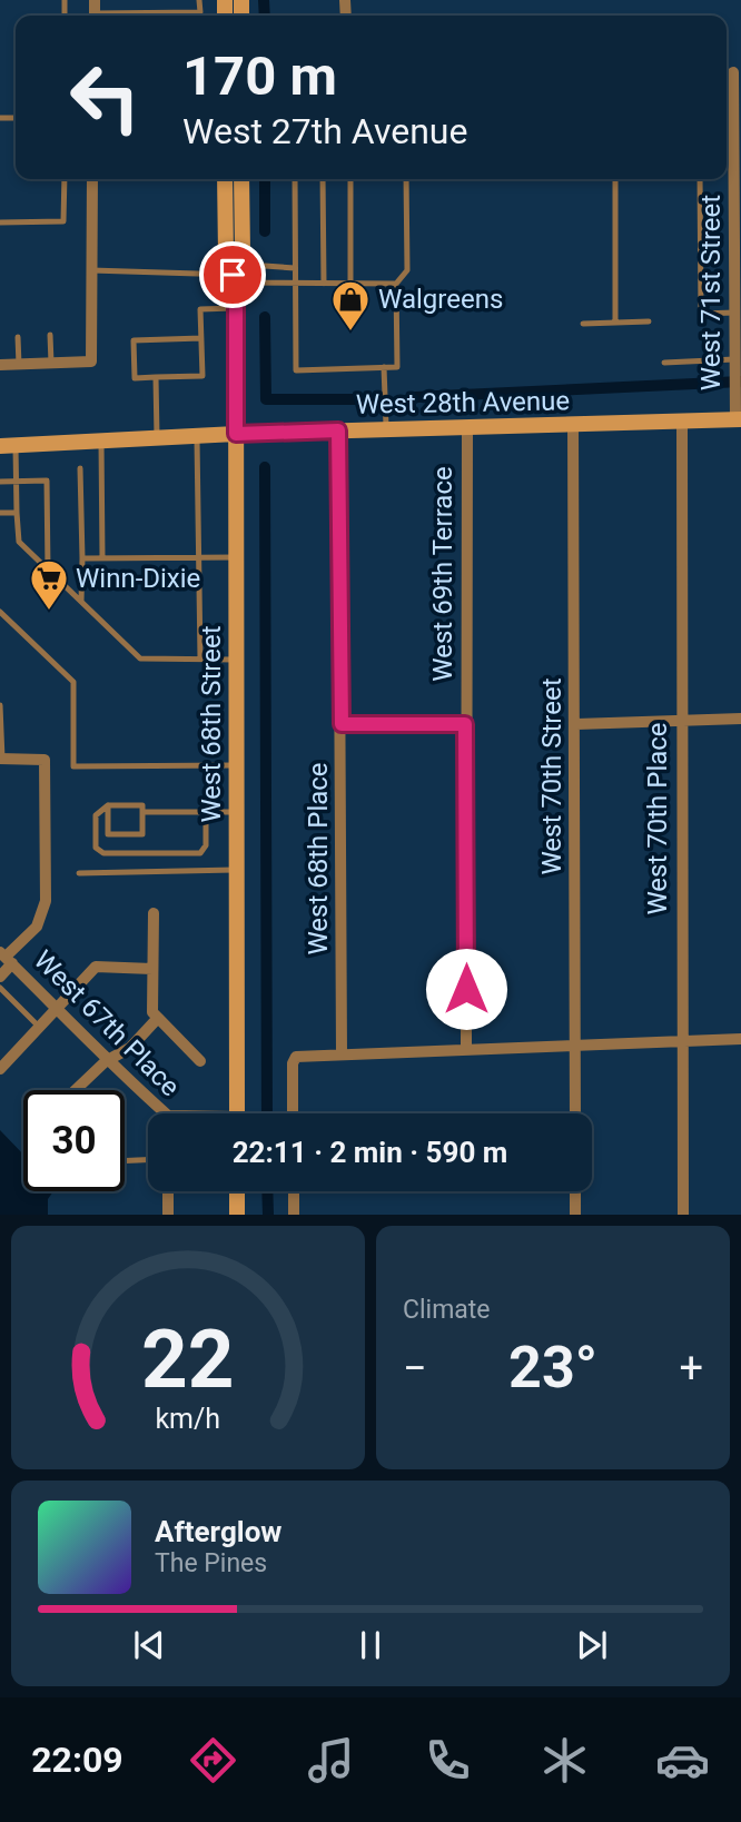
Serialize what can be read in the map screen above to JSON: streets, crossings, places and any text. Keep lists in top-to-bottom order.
{
  "streets": {
    "main road": ["West 28th Avenue", "West 68th Street"],
    "street": [
      "West 71st Street",
      "West 69th Terrace",
      "West 70th Street",
      "West 70th Place",
      "West 68th Place",
      "West 67th Place"
    ]
  },
  "crossings": [
    ["West 71st Street", "West 28th Avenue"],
    ["West 28th Avenue", "West 69th Terrace"],
    ["West 28th Avenue", "West 68th Street"],
    ["West 28th Avenue", "West 70th Street"],
    ["West 28th Avenue", "West 70th Place"],
    ["West 28th Avenue", "West 68th Place"]
  ],
  "places": {
    "shop": ["Walgreens"],
    "supermarket": ["Winn-Dixie"]
  },
  "page": {
    "turn": ["170 m", "West 27th Avenue"],
    "limit": "30",
    "trip": "22:11 · 2 min · 590 m",
    "tile": "Climate",
    "heat": ["−", "23°", "+"],
    "song": ["Afterglow", "The Pines"],
    "tabs": "22:09",
    "gauge": ["22", "km/h"]
  }
}
